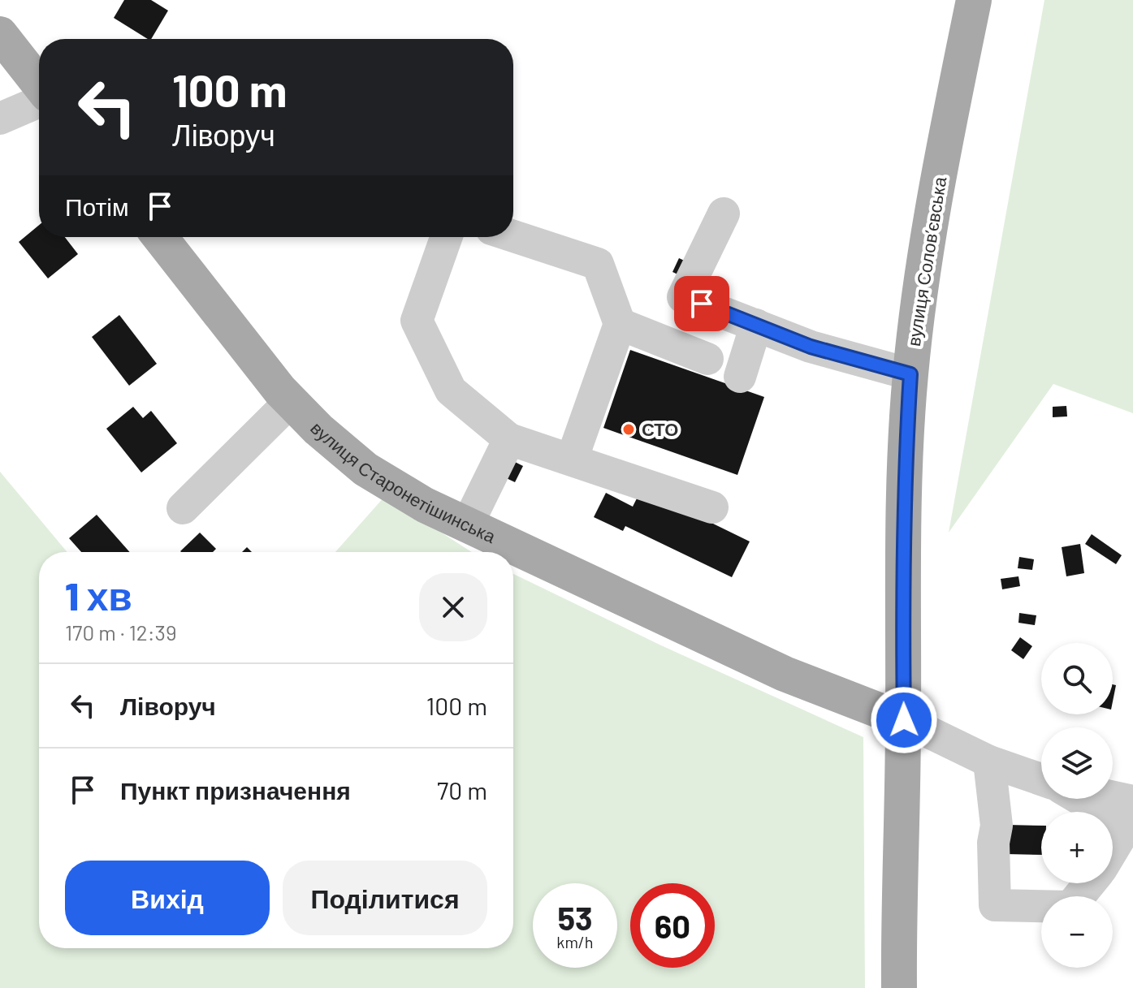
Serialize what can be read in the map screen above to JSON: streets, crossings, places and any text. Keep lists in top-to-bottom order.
{
  "streets": {
    "main road": ["вулиця Соловʼєвська", "вулиця Старонетішинська"]
  },
  "crossings": [
    ["вулиця Соловʼєвська", "вулиця Старонетішинська"]
  ],
  "places": ["СТО"],
  "page": {
    "turn": ["100 m", "Ліворуч"],
    "then": "Потім",
    "heading": ["1 хв", "170 m · 12:39"],
    "map_buttons": ["+", "−"],
    "list": [
      {
        "name": "Ліворуч",
        "value": "100 m"
      },
      {
        "name": "Пункт призначення",
        "value": "70 m"
      }
    ],
    "buttons": ["Вихід", "Поділитися"],
    "speed": "53 km/h",
    "limit": "60"
  }
}
